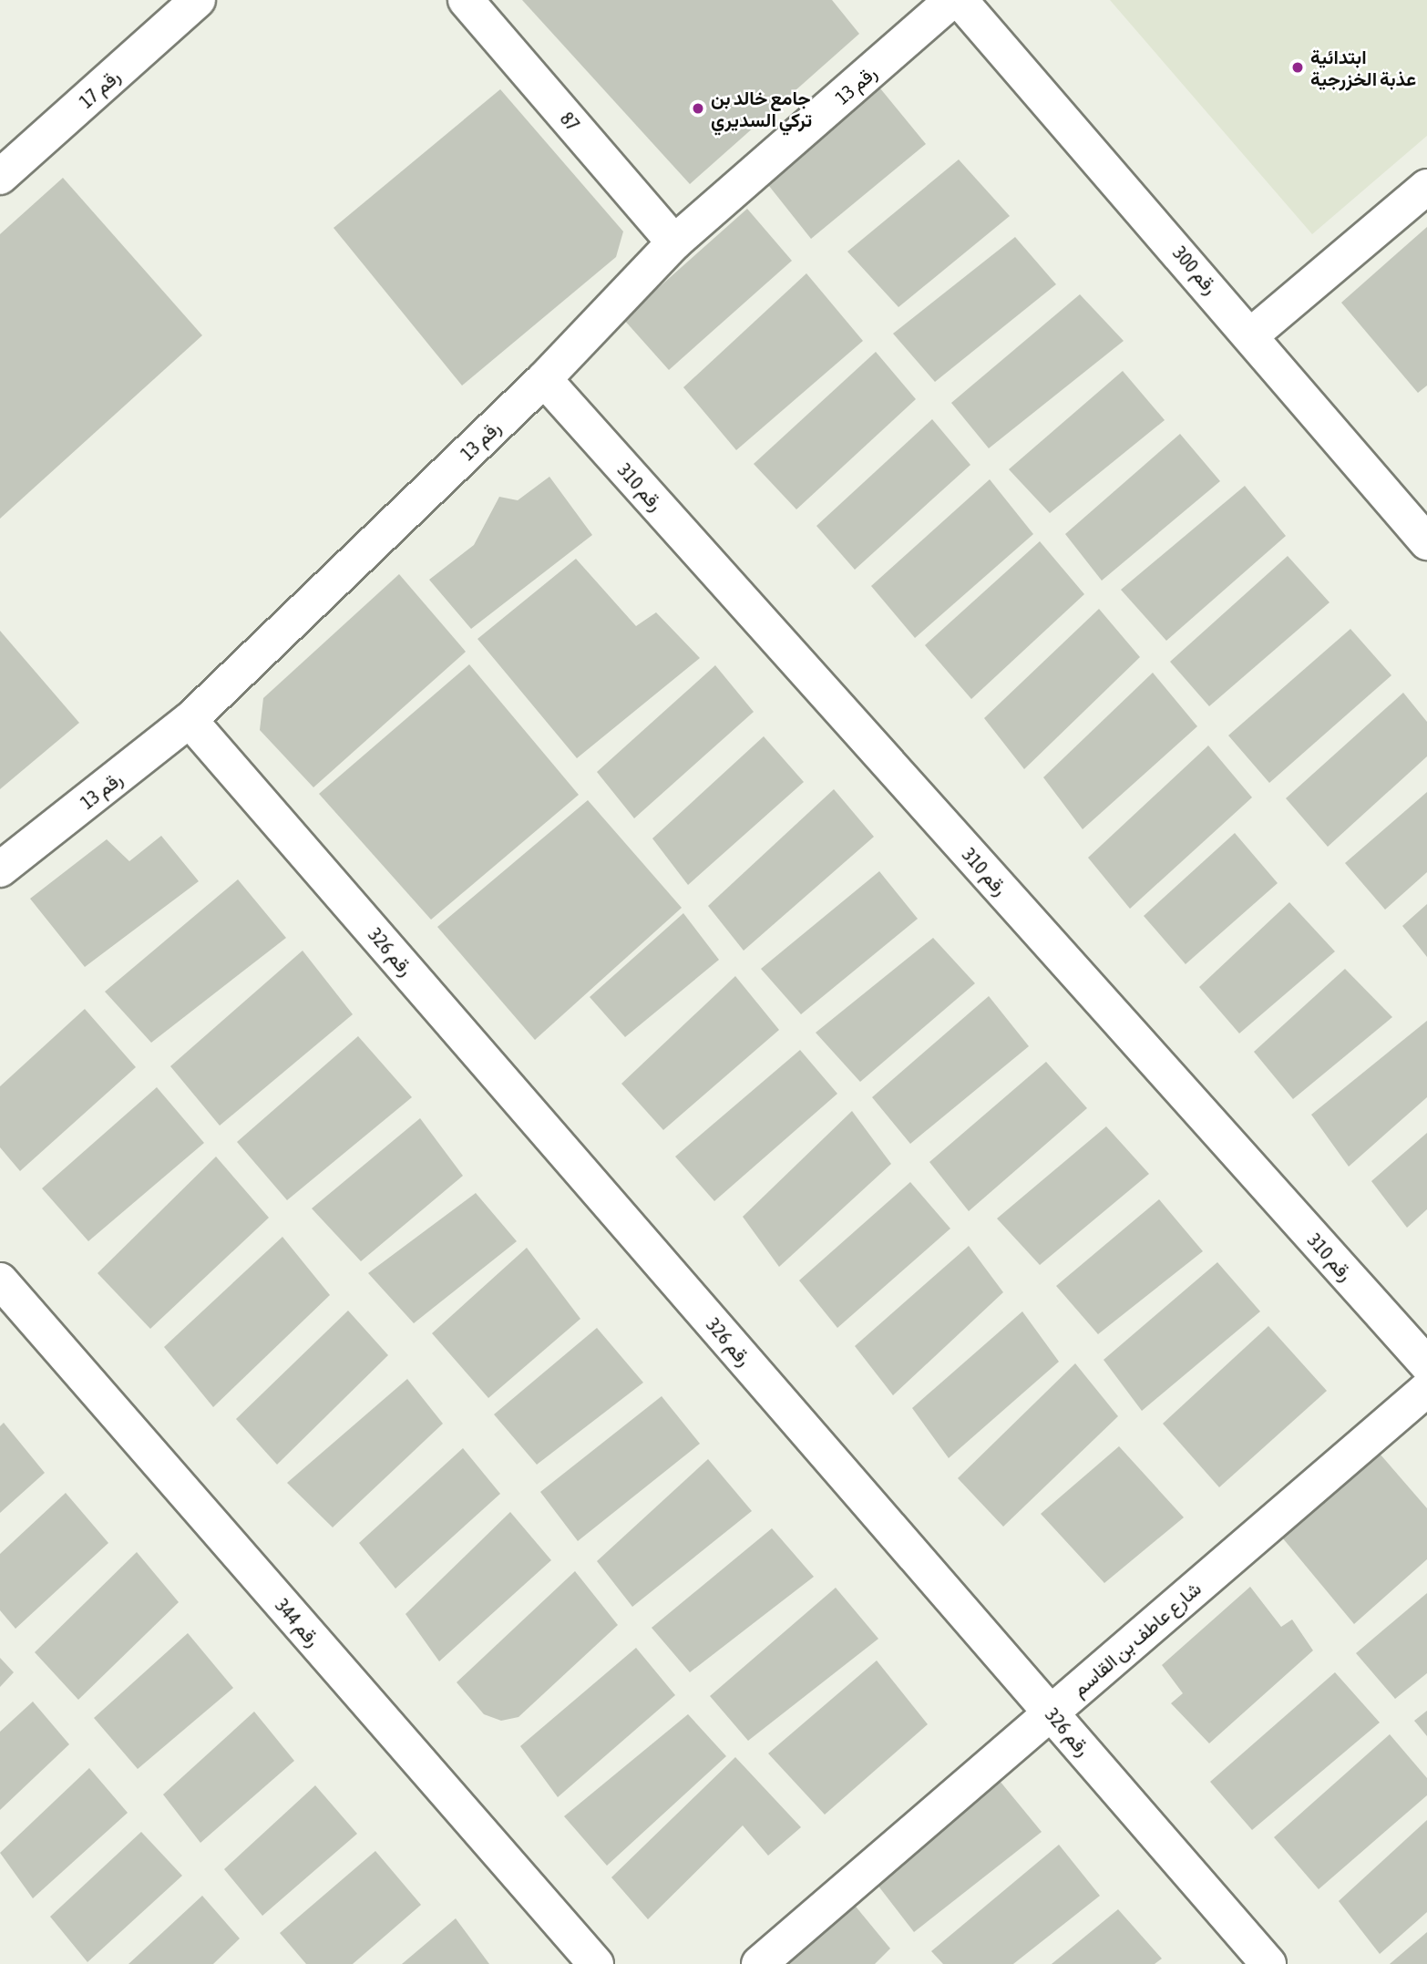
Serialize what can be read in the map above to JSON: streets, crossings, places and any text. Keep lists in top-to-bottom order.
{
  "streets": {
    "street": [
      "رقم 13",
      "رقم 17",
      "87",
      "رقم 300",
      "رقم 310",
      "رقم 326",
      "رقم 344",
      "شارع عاطف بن القاسم"
    ]
  },
  "crossings": [
    ["رقم 13", "87"],
    ["رقم 13", "رقم 310"],
    ["رقم 13", "رقم 326"],
    ["رقم 326", "شارع عاطف بن القاسم"]
  ],
  "places": ["ابتدائية عذبة الخزرجية", "جامع خالد بن تركي السديري"]
}
